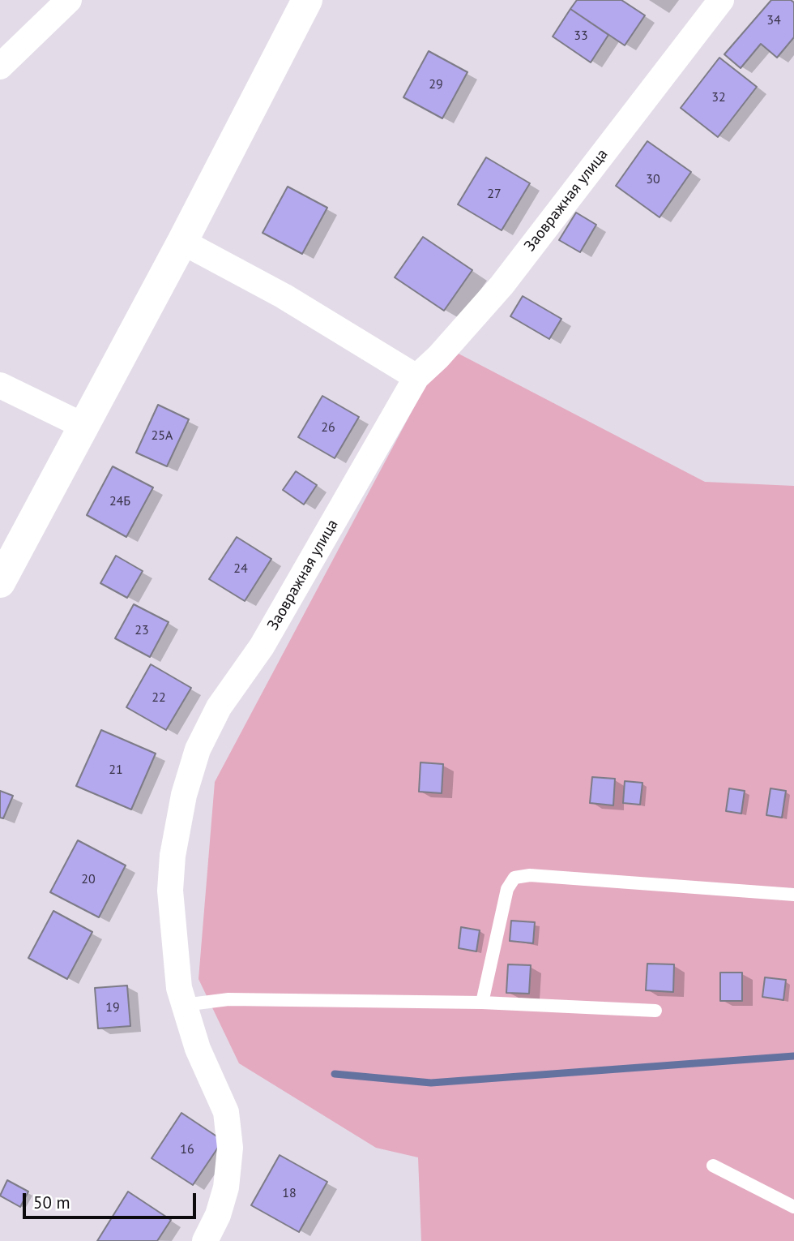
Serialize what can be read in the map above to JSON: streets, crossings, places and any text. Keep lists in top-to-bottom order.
{
  "streets": {
    "street": ["Заовражная улица"]
  },
  "house_numbers": [
    "34",
    "33",
    "29",
    "32",
    "30",
    "27",
    "26",
    "25А",
    "24Б",
    "24",
    "23",
    "22",
    "21",
    "20",
    "19",
    "16",
    "18"
  ],
  "scale_bar": "50 m"
}
